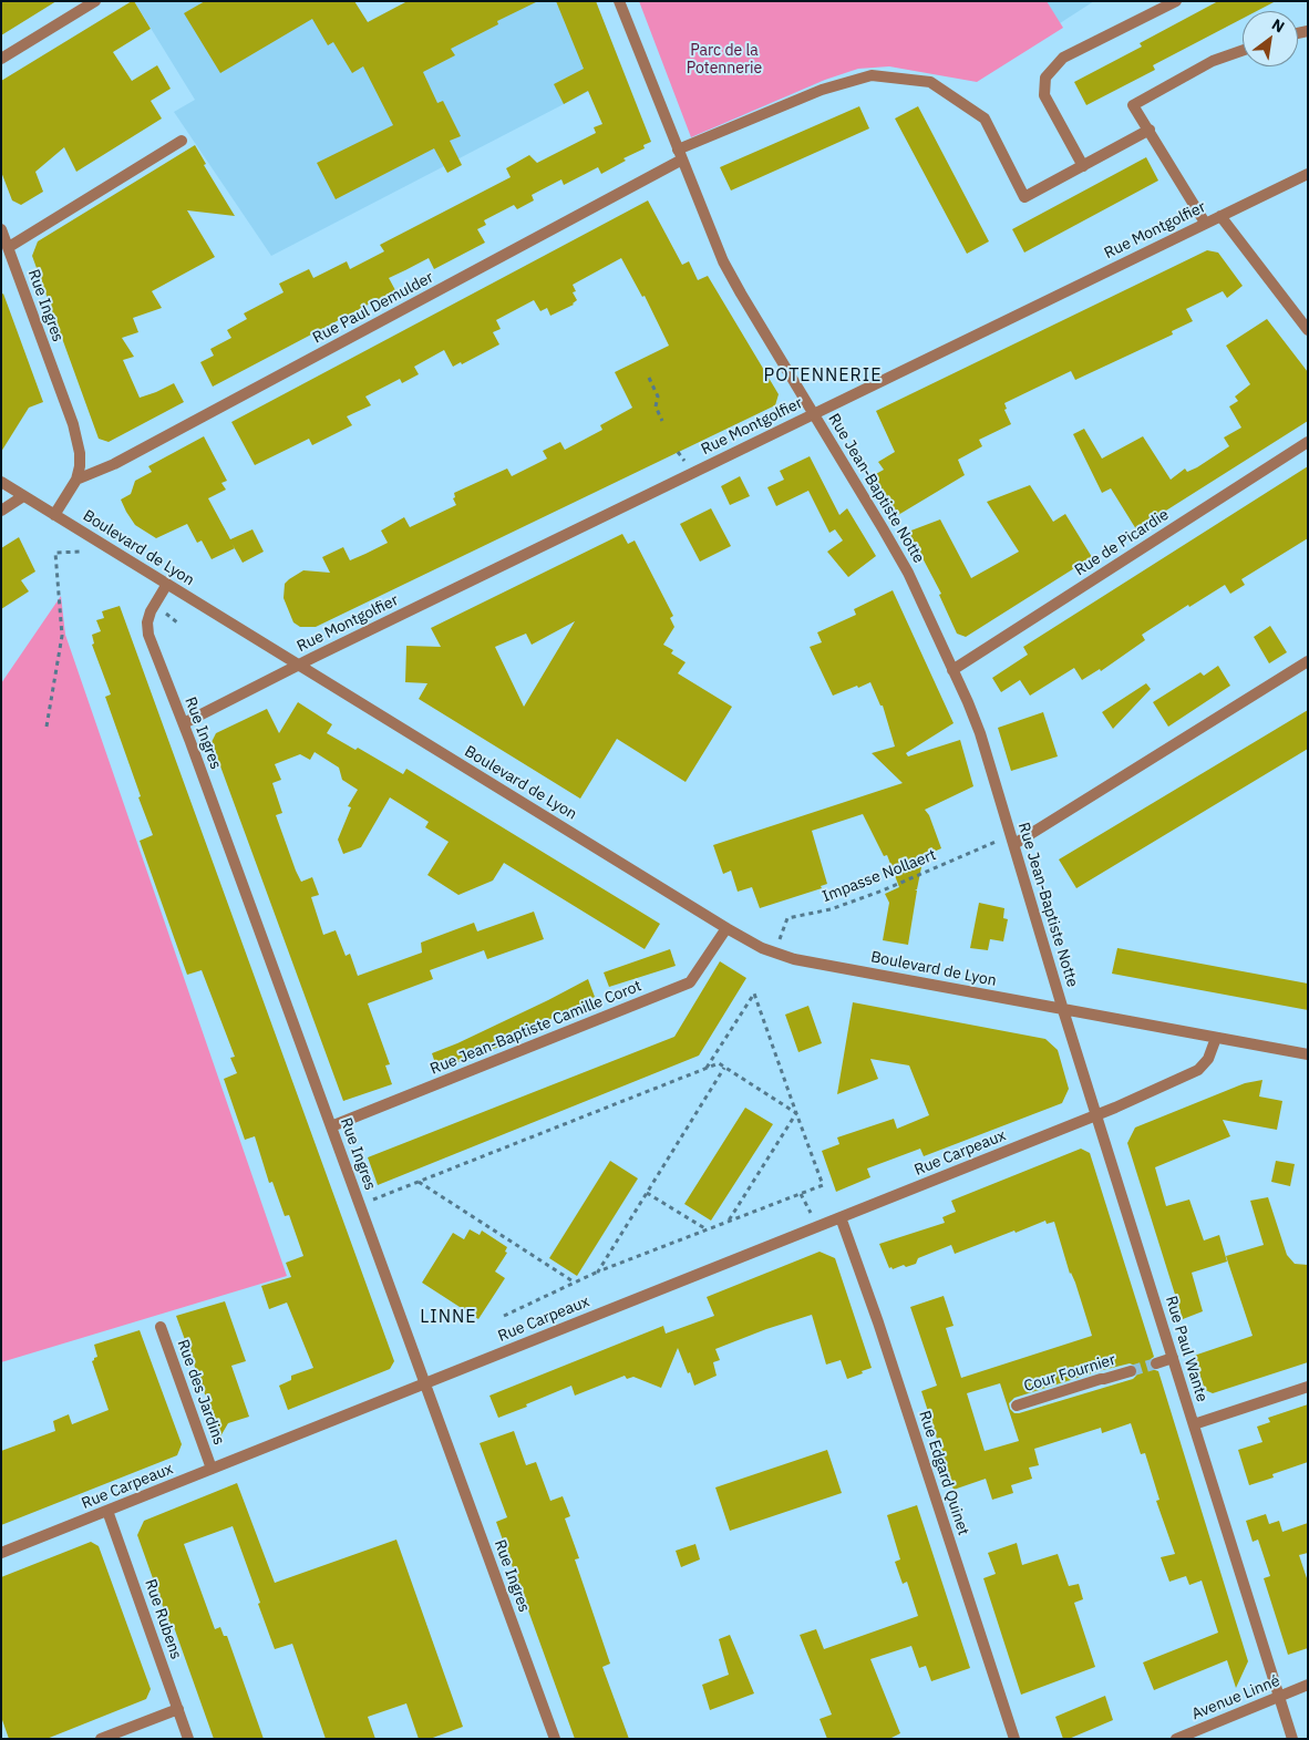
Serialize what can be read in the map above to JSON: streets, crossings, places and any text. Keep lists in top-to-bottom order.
{
  "streets": {
    "street": [
      "Rue Montgolfier",
      "Rue Ingres",
      "Rue Paul Demulder",
      "Rue Jean-Baptiste Notte",
      "Rue de Picardie",
      "Boulevard de Lyon",
      "Rue Jean-Baptiste Camille Corot",
      "Rue Carpeaux",
      "Rue Paul Wante",
      "Cour Fournier",
      "Rue des Jardins",
      "Rue Edgard Quinet",
      "Rue Rubens",
      "Avenue Linné"
    ],
    "path": ["Impasse Nollaert"]
  },
  "crossings": [
    ["Rue Montgolfier", "Rue Ingres"],
    ["Rue Montgolfier", "Rue Jean-Baptiste Notte"],
    ["Rue Montgolfier", "Boulevard de Lyon"],
    ["Rue Ingres", "Rue Paul Demulder"],
    ["Rue Ingres", "Boulevard de Lyon"],
    ["Rue Ingres", "Rue Jean-Baptiste Camille Corot"],
    ["Rue Ingres", "Rue Carpeaux"],
    ["Rue Paul Demulder", "Rue Jean-Baptiste Notte"],
    ["Rue Jean-Baptiste Notte", "Rue de Picardie"],
    ["Rue Jean-Baptiste Notte", "Boulevard de Lyon"],
    ["Rue Jean-Baptiste Notte", "Impasse Nollaert"],
    ["Rue Jean-Baptiste Notte", "Rue Paul Wante"],
    ["Boulevard de Lyon", "Impasse Nollaert"],
    ["Boulevard de Lyon", "Rue Jean-Baptiste Camille Corot"],
    ["Boulevard de Lyon", "Rue Carpeaux"],
    ["Boulevard de Lyon", "Rue Paul Wante"],
    ["Rue Carpeaux", "Rue Paul Wante"],
    ["Rue Carpeaux", "Rue des Jardins"],
    ["Rue Carpeaux", "Rue Edgard Quinet"],
    ["Rue Carpeaux", "Rue Rubens"],
    ["Rue Paul Wante", "Avenue Linné"]
  ],
  "districts": ["POTENNERIE", "LINNE"],
  "parks": ["Parc de la Potennerie"],
  "north": "top right"
}
